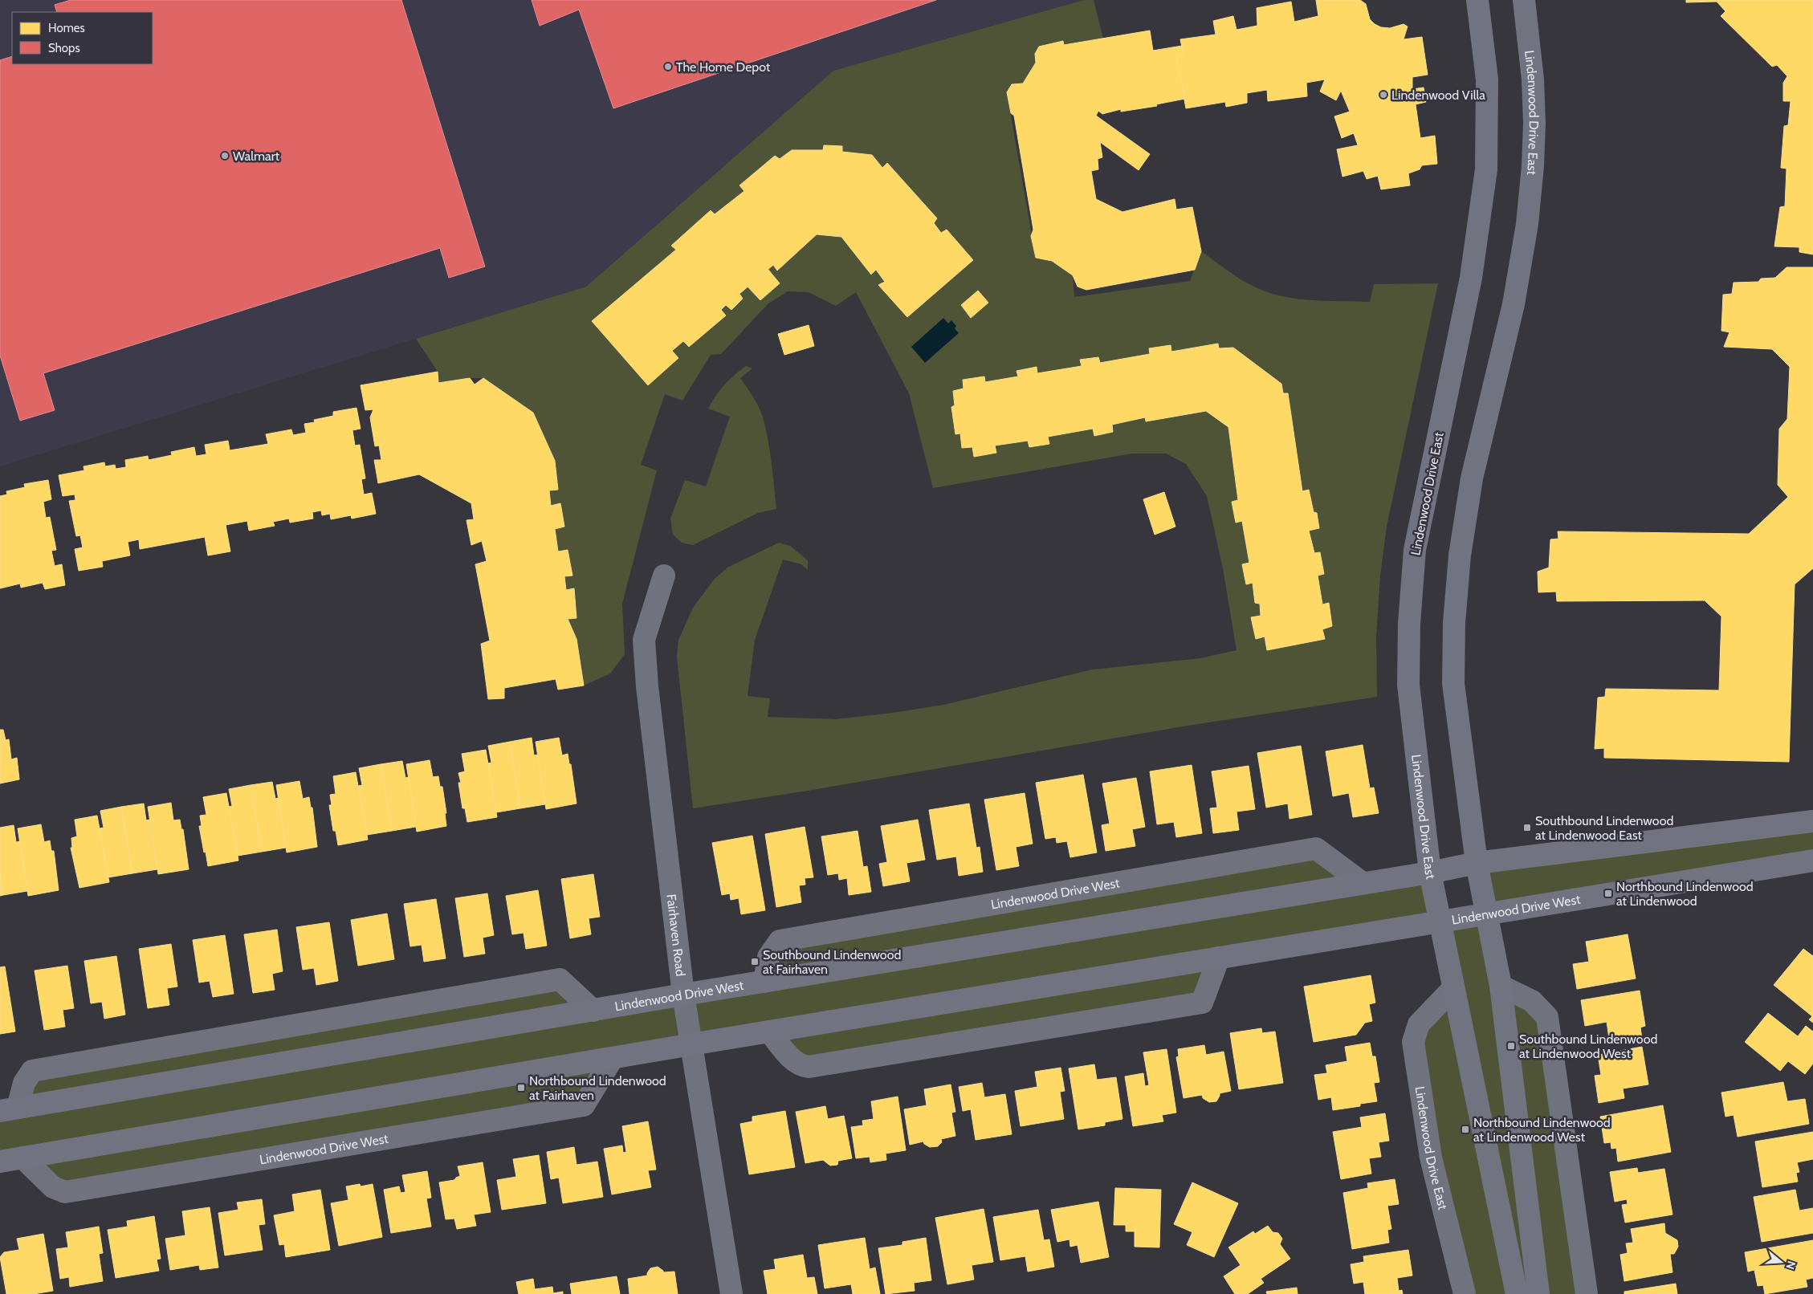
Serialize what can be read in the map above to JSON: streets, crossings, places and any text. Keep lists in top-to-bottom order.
{
  "streets": {
    "street": ["Lindenwood Drive East", "Lindenwood Drive West", "Fairhaven Road"]
  },
  "crossings": [
    ["Lindenwood Drive East", "Lindenwood Drive West"],
    ["Lindenwood Drive West", "Fairhaven Road"]
  ],
  "places": {
    "other": ["The Home Depot", "Lindenwood Villa", "Walmart"],
    "transit": [
      "Southbound Lindenwood at Lindenwood East",
      "Northbound Lindenwood at Lindenwood",
      "Southbound Lindenwood at Fairhaven",
      "Southbound Lindenwood at Lindenwood West",
      "Northbound Lindenwood at Fairhaven",
      "Northbound Lindenwood at Lindenwood West"
    ]
  },
  "legend": ["Homes", "Shops"],
  "north": "right"
}
